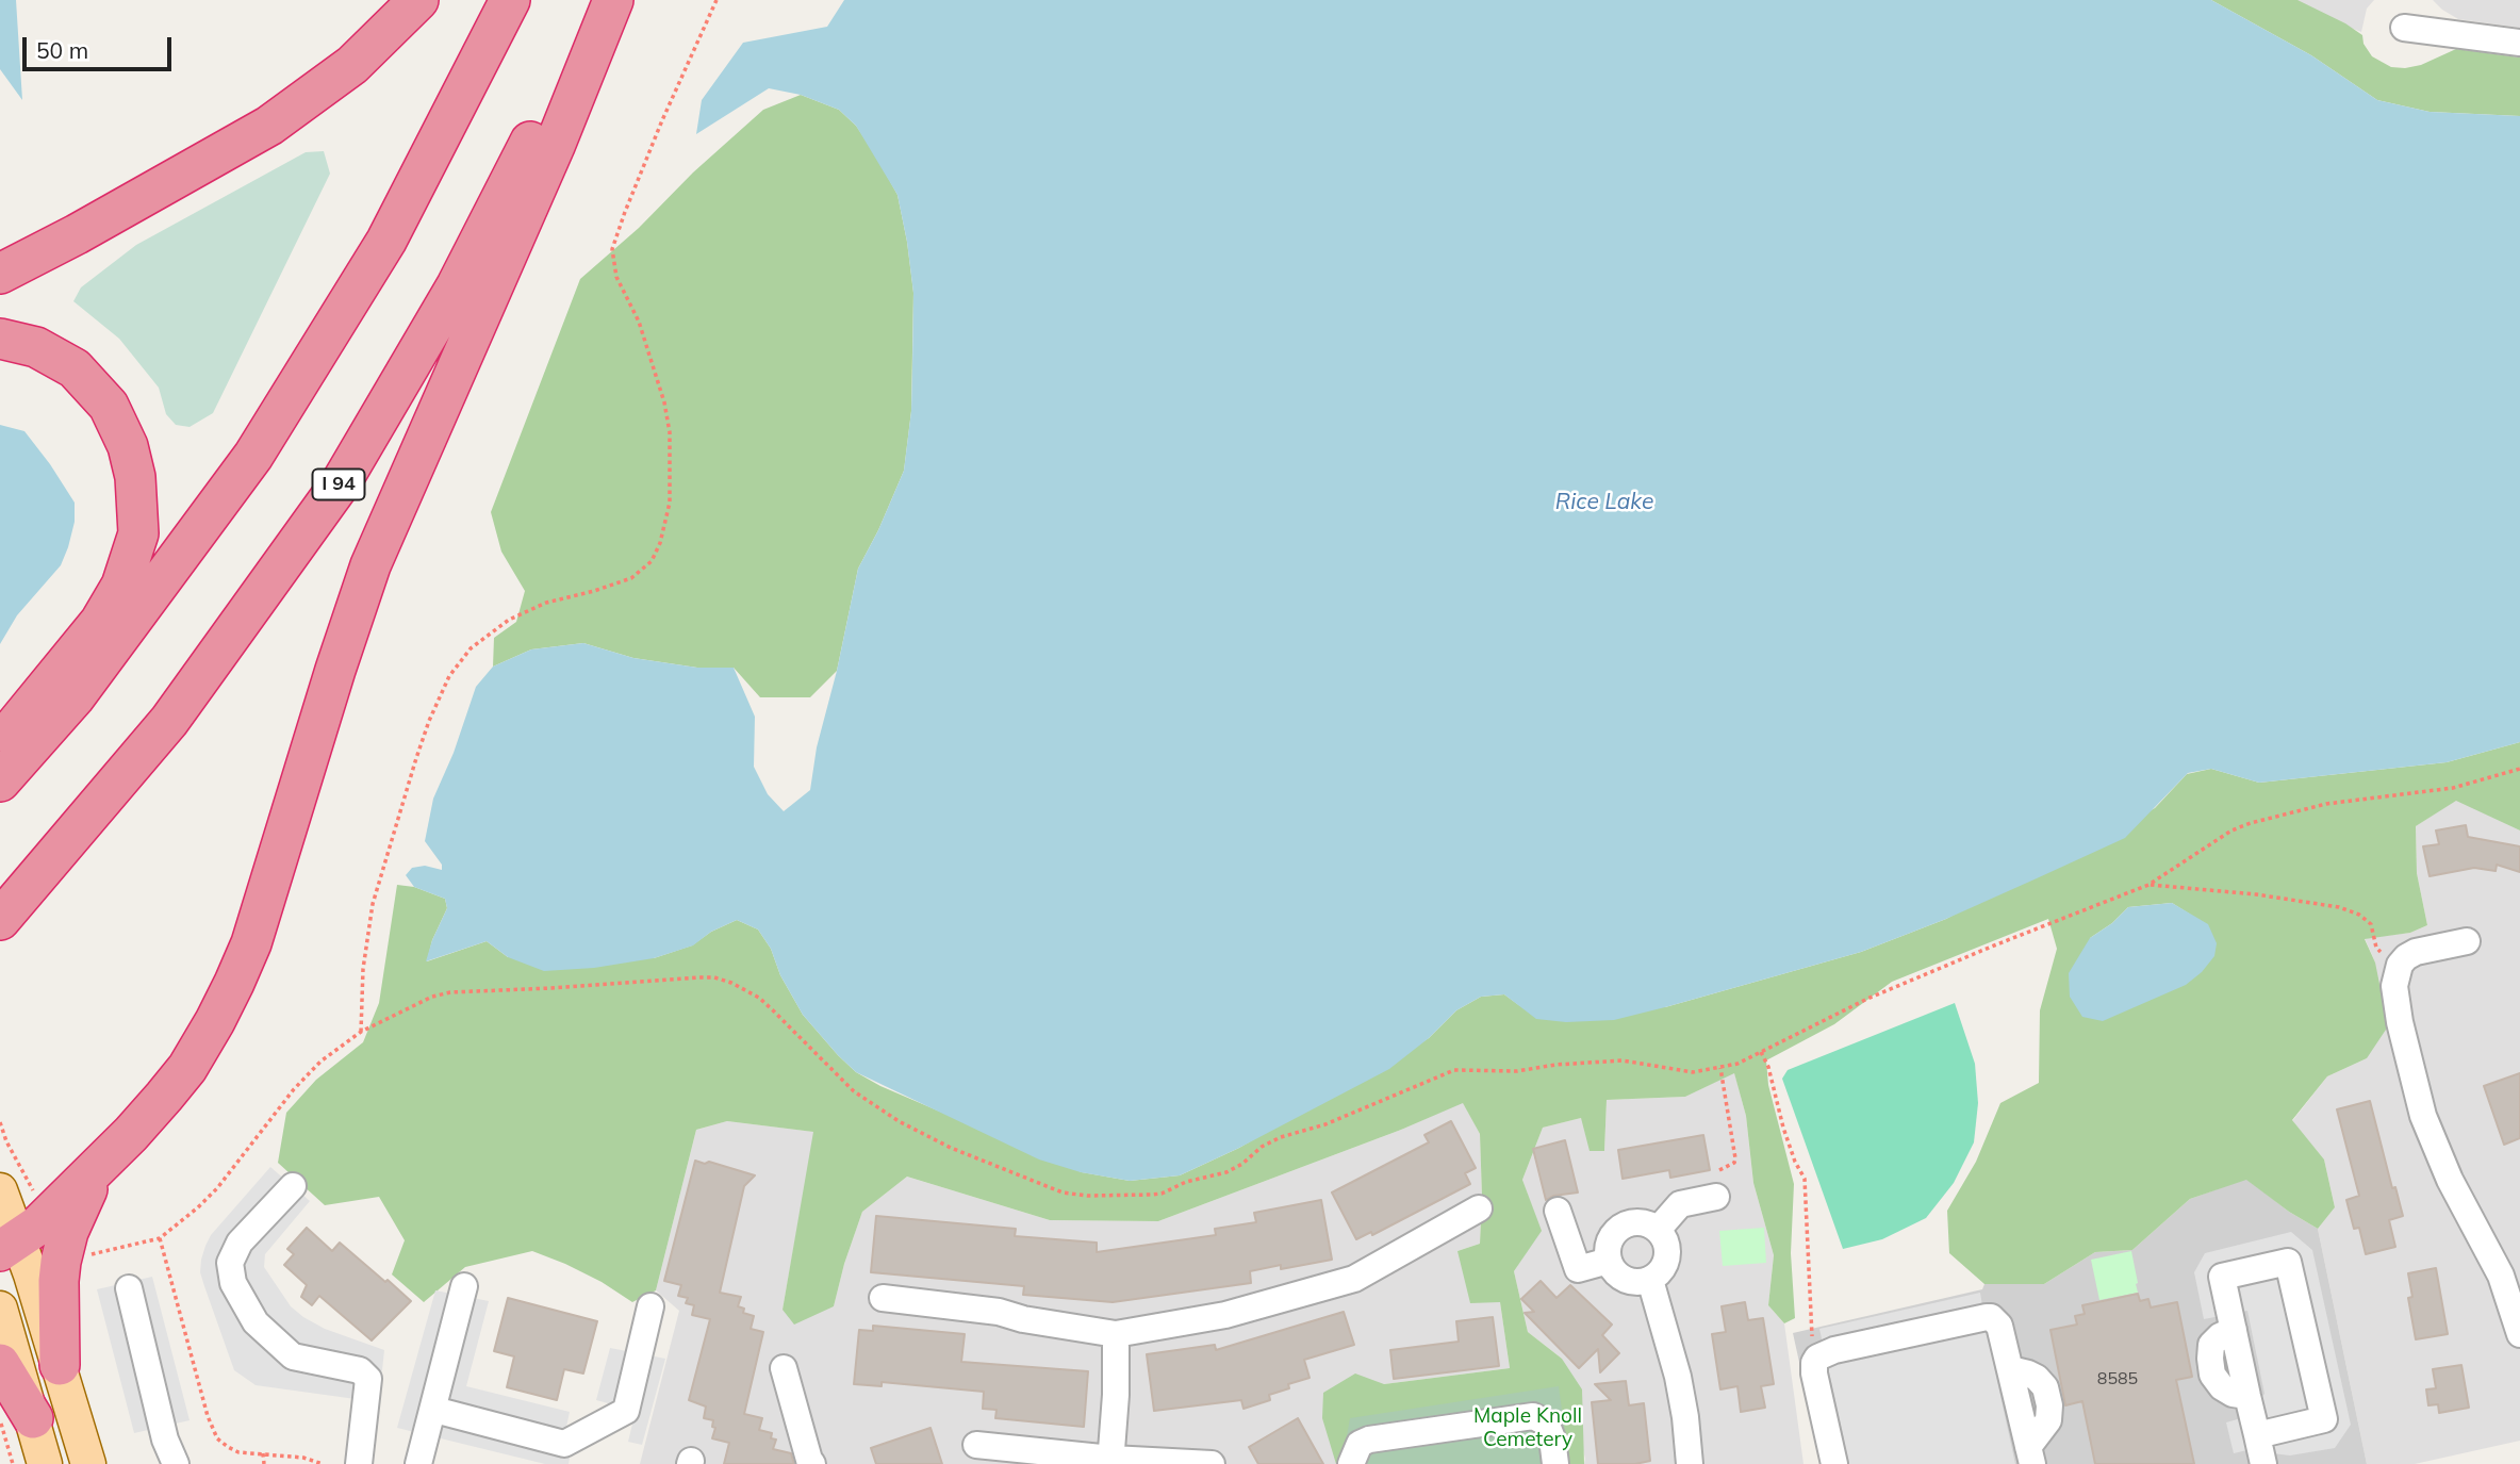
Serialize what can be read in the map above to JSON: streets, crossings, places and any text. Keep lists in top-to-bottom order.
{
  "streets": {
    "highway": ["I 94"]
  },
  "water": ["Rice Lake"],
  "parks": ["Maple Knoll Cemetery"],
  "house_numbers": ["8585"],
  "scale_bar": "50 m"
}
